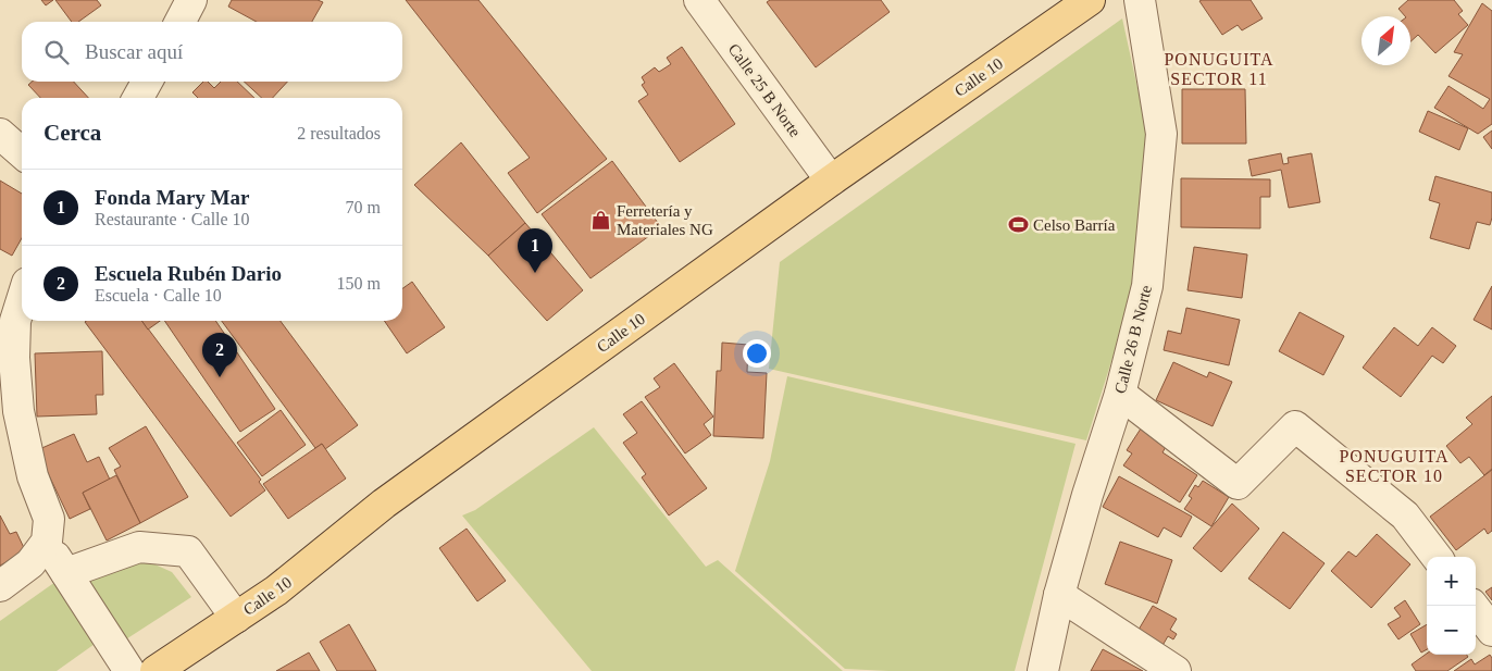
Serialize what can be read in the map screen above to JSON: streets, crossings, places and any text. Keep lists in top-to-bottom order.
{
  "streets": {
    "main road": ["Calle 10"],
    "street": ["Calle 25 B Norte", "Calle 26 B Norte"]
  },
  "crossings": [
    ["Calle 10", "Calle 25 B Norte"]
  ],
  "districts": ["PONUGUITA SECTOR 11", "PONUGUITA SECTOR 10"],
  "places": {
    "shop": ["Ferretería y Materiales NG"],
    "sports": ["Celso Barría"]
  },
  "north": "top right",
  "page": {
    "search": "Buscar aquí",
    "heading": ["Cerca", "2 resultados"],
    "list": [
      {
        "mark": "1",
        "name": "Fonda Mary Mar",
        "note": "Restaurante · Calle 10",
        "value": "70 m"
      },
      {
        "mark": "2",
        "name": "Escuela Rubén Dario",
        "note": "Escuela · Calle 10",
        "value": "150 m"
      }
    ],
    "pins": ["1", "2"],
    "map_buttons": ["+", "−"]
  }
}
